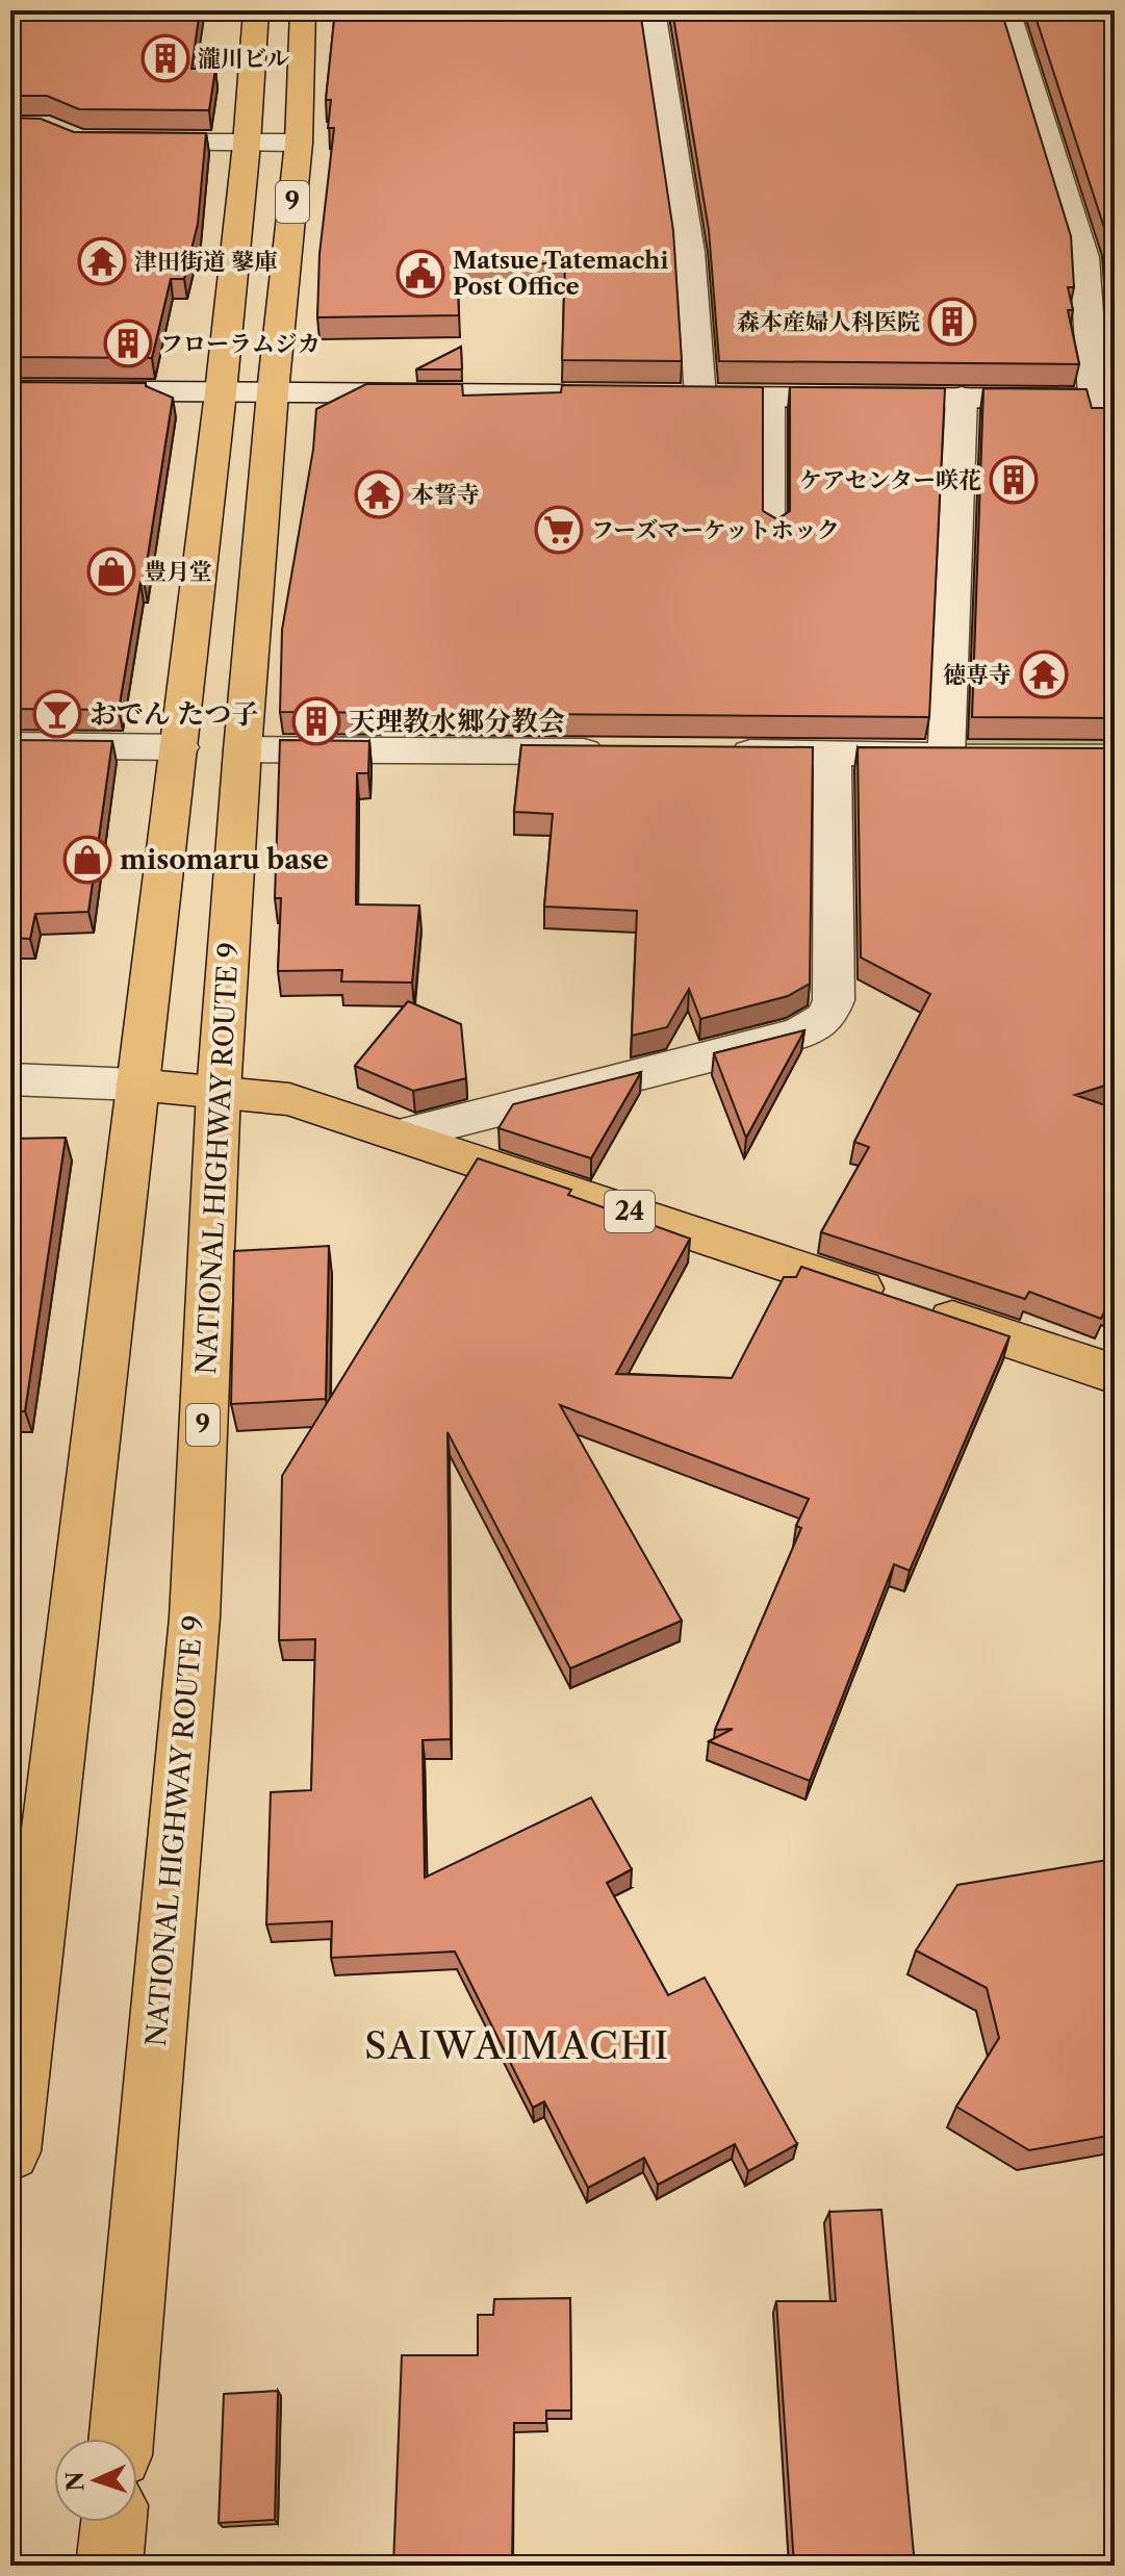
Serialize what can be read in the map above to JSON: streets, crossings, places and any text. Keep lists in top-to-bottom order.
{
  "streets": {
    "main road": ["9", "NATIONAL HIGHWAY ROUTE 9", "24"]
  },
  "crossings": [
    ["9", "24"],
    ["NATIONAL HIGHWAY ROUTE 9", "24"]
  ],
  "districts": ["SAIWAIMACHI"],
  "places": {
    "building": [
      "瀧川ビル",
      "森本産婦人科医院",
      "フローラムジカ",
      "ケアセンター咲花",
      "天理教水郷分教会"
    ],
    "temple": ["津田街道 鼕庫", "本誓寺", "徳専寺"],
    "public building": ["Matsue Tatemachi Post Office"],
    "supermarket": ["フーズマーケットホック"],
    "shop": ["豊月堂", "misomaru base"],
    "bar": ["おでん たつ子"]
  },
  "north": "left"
}
